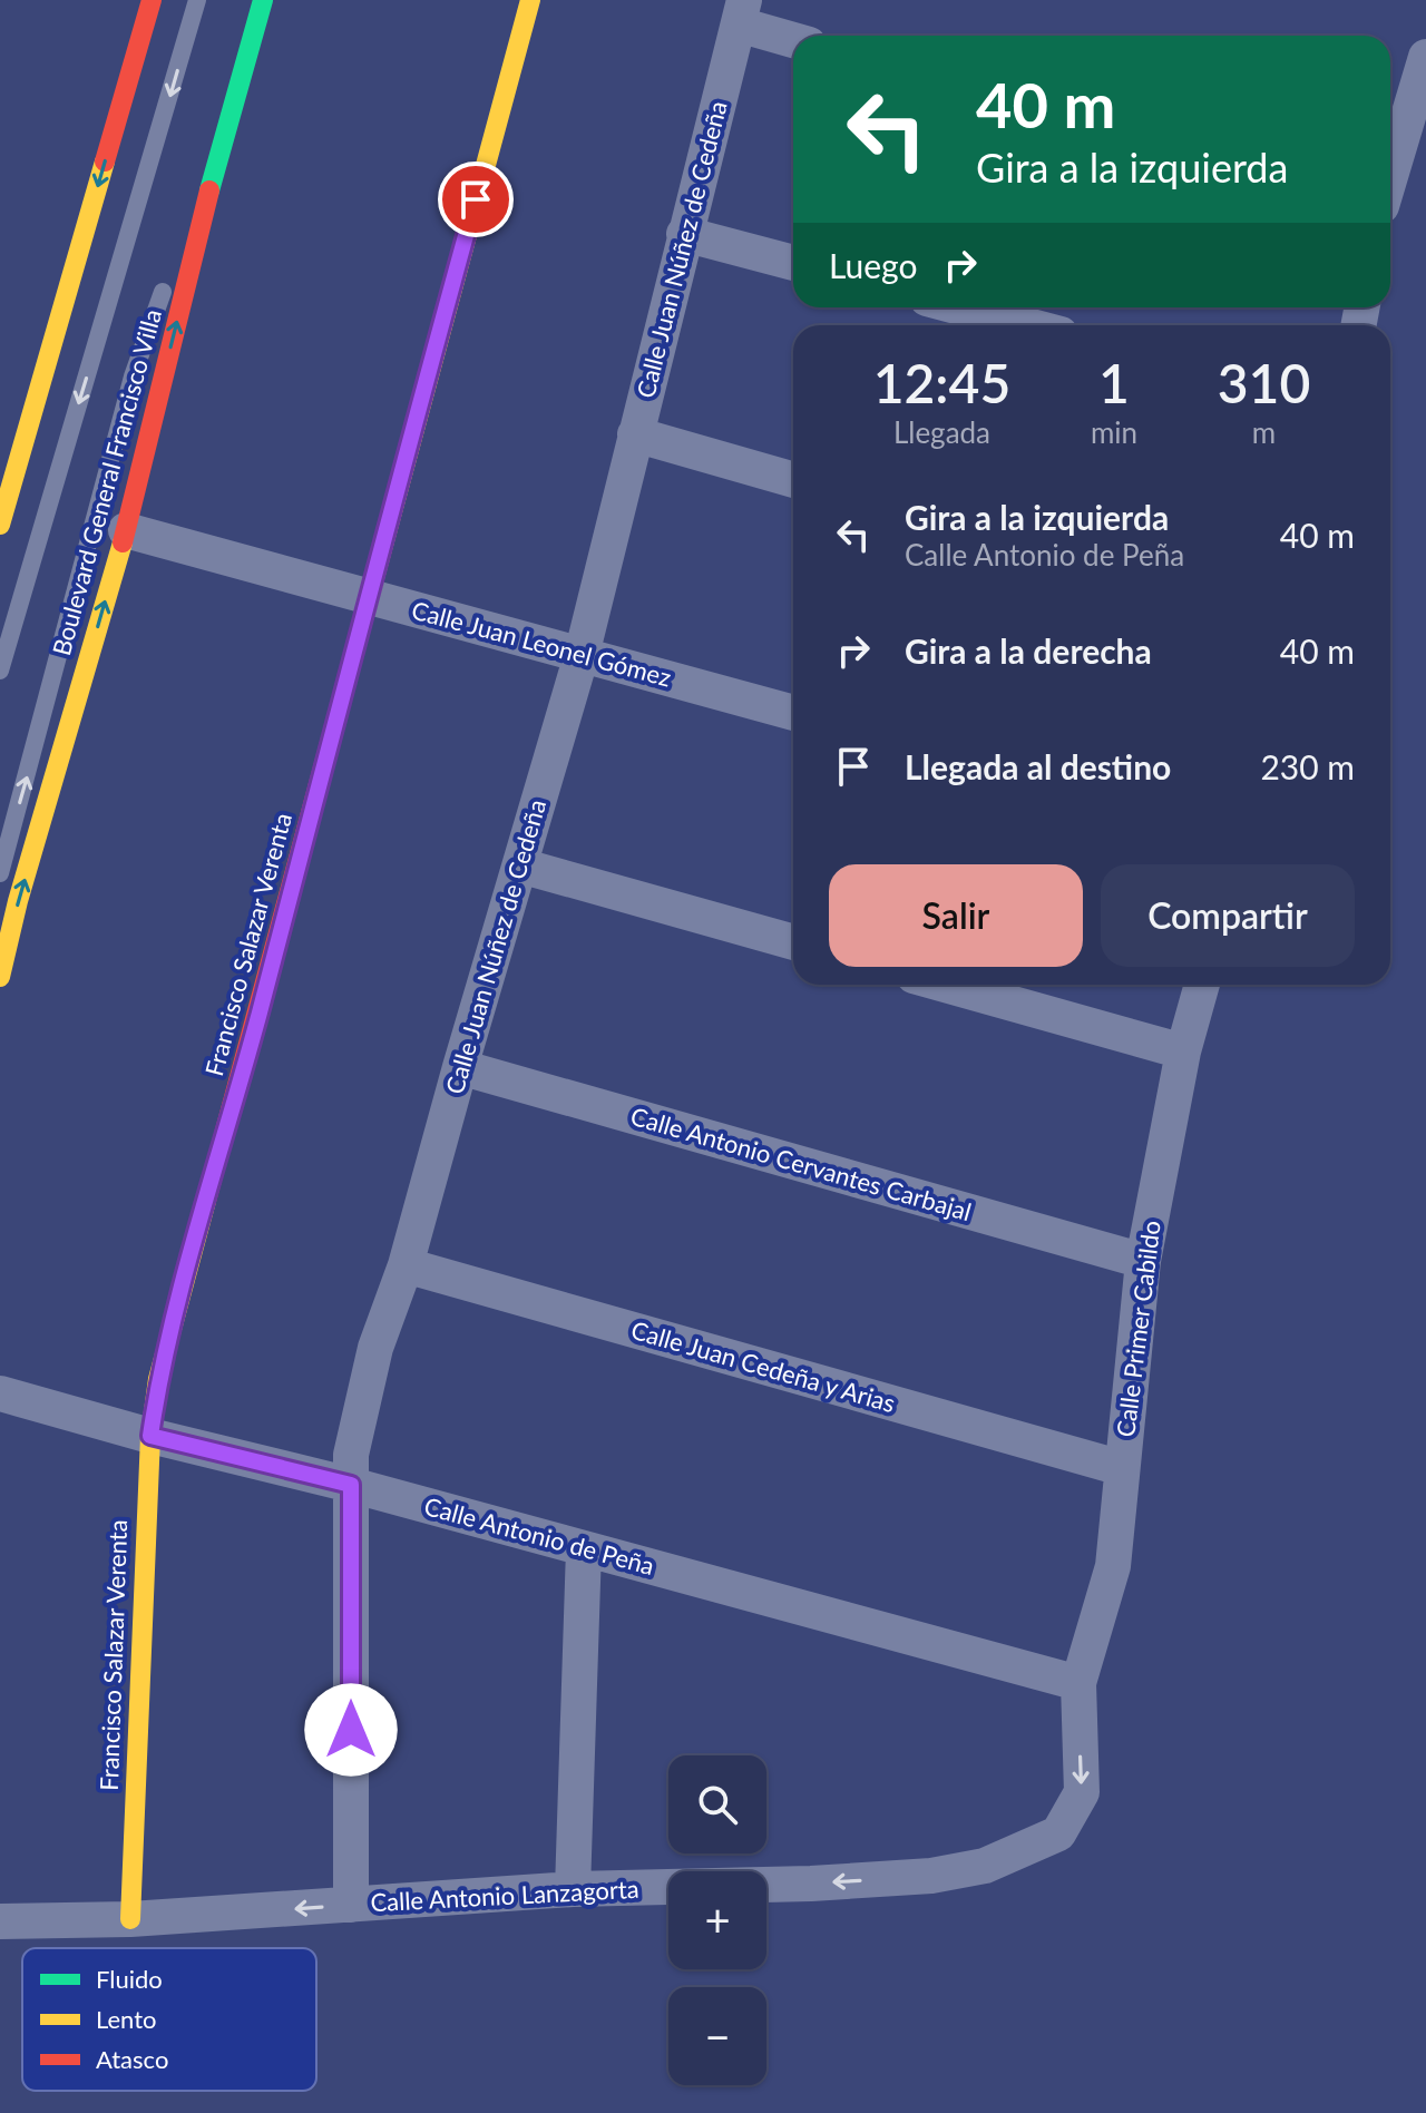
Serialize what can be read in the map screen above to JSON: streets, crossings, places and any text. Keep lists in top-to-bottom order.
{
  "streets": {
    "street": [
      "Calle Juan Núñez de Cedeña",
      "Boulevard General Francisco Villa",
      "Calle Juan Leonel Gómez",
      "Francisco Salazar Verenta",
      "Calle Antonio Cervantes Carbajal",
      "Calle Primer Cabildo",
      "Calle Juan Cedeña y Arias",
      "Calle Antonio de Peña",
      "Calle Antonio Lanzagorta"
    ]
  },
  "crossings": [
    ["Calle Juan Núñez de Cedeña", "Calle Juan Leonel Gómez"],
    ["Calle Juan Núñez de Cedeña", "Calle Antonio Cervantes Carbajal"],
    ["Calle Juan Núñez de Cedeña", "Calle Juan Cedeña y Arias"],
    ["Calle Juan Núñez de Cedeña", "Calle Antonio de Peña"],
    ["Calle Juan Núñez de Cedeña", "Calle Antonio Lanzagorta"],
    ["Boulevard General Francisco Villa", "Calle Juan Leonel Gómez"],
    ["Calle Juan Leonel Gómez", "Francisco Salazar Verenta"],
    ["Francisco Salazar Verenta", "Calle Antonio de Peña"],
    ["Francisco Salazar Verenta", "Calle Antonio Lanzagorta"],
    ["Calle Antonio Cervantes Carbajal", "Calle Primer Cabildo"],
    ["Calle Primer Cabildo", "Calle Juan Cedeña y Arias"],
    ["Calle Primer Cabildo", "Calle Antonio de Peña"],
    ["Calle Primer Cabildo", "Calle Antonio Lanzagorta"],
    ["Calle Antonio de Peña", "Calle Antonio Lanzagorta"]
  ],
  "one_way": ["Calle Antonio Lanzagorta"],
  "legend": ["Fluido", "Lento", "Atasco"],
  "page": {
    "turn": ["40 m", "Gira a la izquierda"],
    "then": "Luego",
    "eta": [
      "12:45",
      "Llegada",
      "1",
      "min",
      "310",
      "m"
    ],
    "list": [
      {
        "name": "Gira a la izquierda",
        "note": "Calle Antonio de Peña",
        "value": "40 m"
      },
      {
        "name": "Gira a la derecha",
        "value": "40 m"
      },
      {
        "name": "Llegada al destino",
        "value": "230 m"
      }
    ],
    "buttons": ["Salir", "Compartir"],
    "map_buttons": ["+", "−"]
  }
}
